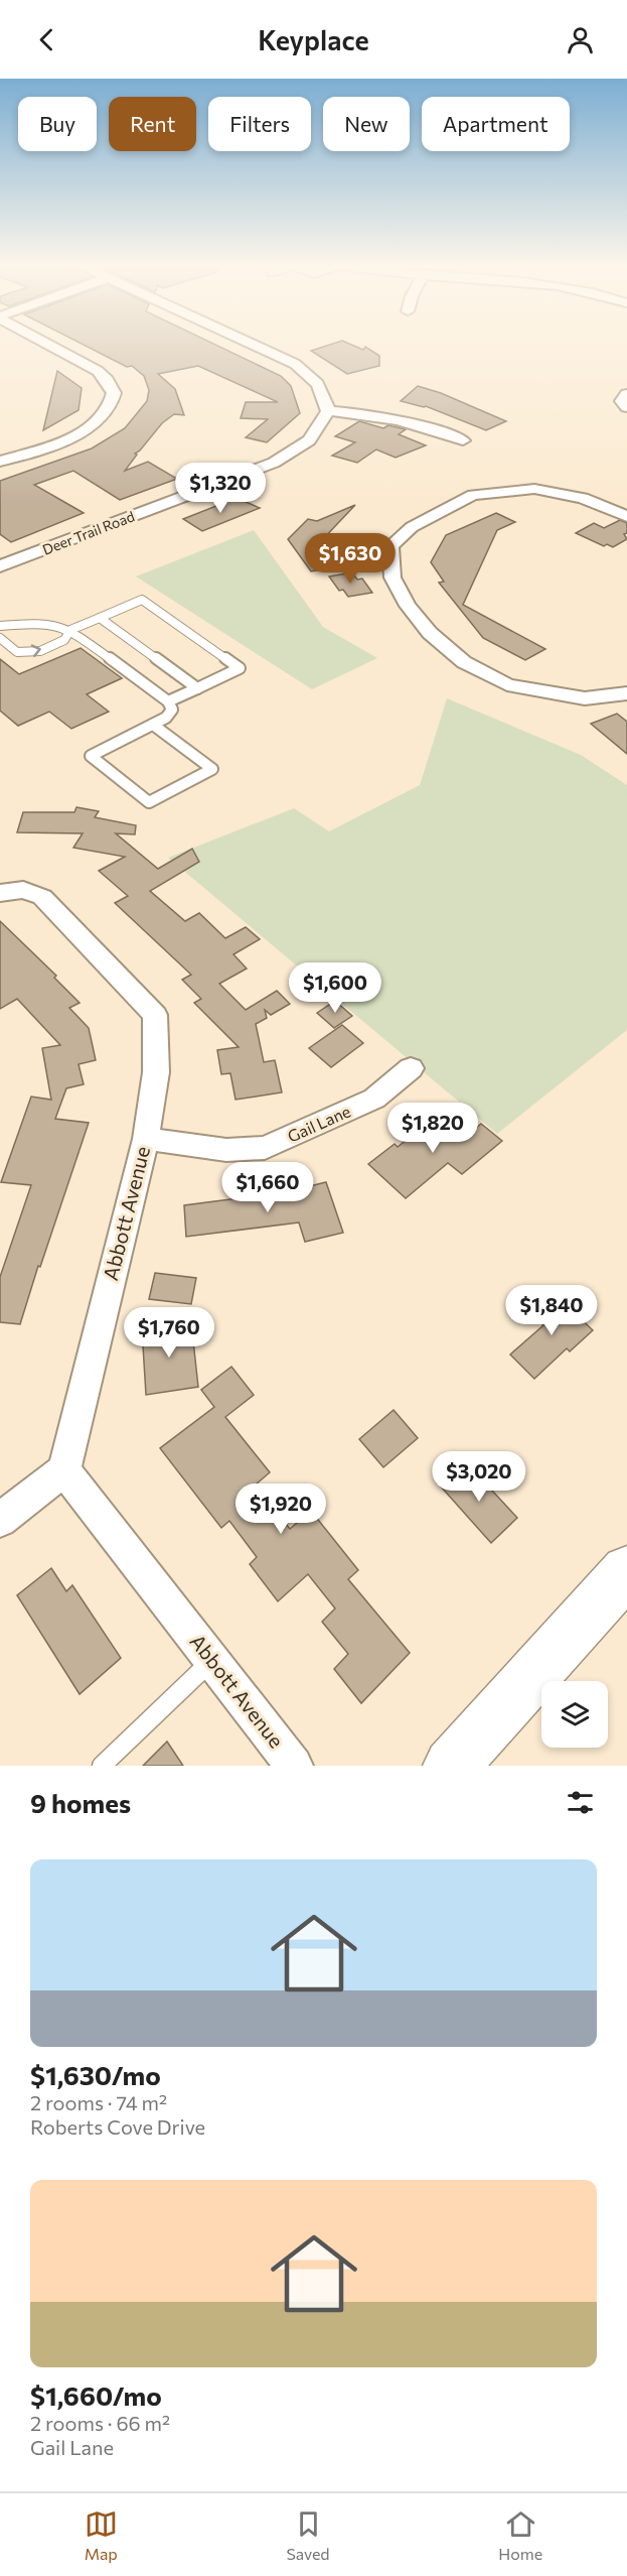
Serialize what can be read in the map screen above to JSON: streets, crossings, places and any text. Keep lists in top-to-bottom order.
{
  "streets": {
    "street": ["Deer Trail Road", "Gail Lane", "Abbott Avenue"]
  },
  "crossings": [
    ["Gail Lane", "Abbott Avenue"]
  ],
  "page": {
    "header": "Keyplace",
    "chip": [
      "Buy",
      "Rent",
      "Filters",
      "New",
      "Apartment"
    ],
    "price": [
      "$1,320",
      "$1,630",
      "$1,600",
      "$1,820",
      "$1,660",
      "$1,840",
      "$1,760",
      "$3,020",
      "$1,920"
    ],
    "heading": "9 homes",
    "list": [
      {
        "name": "$1,630/mo",
        "note": "2 rooms · 74 m² · Roberts Cove Drive"
      },
      {
        "name": "$1,660/mo",
        "note": "2 rooms · 66 m² · Gail Lane"
      }
    ],
    "tabs": ["Map", "Saved", "Home"]
  }
}
